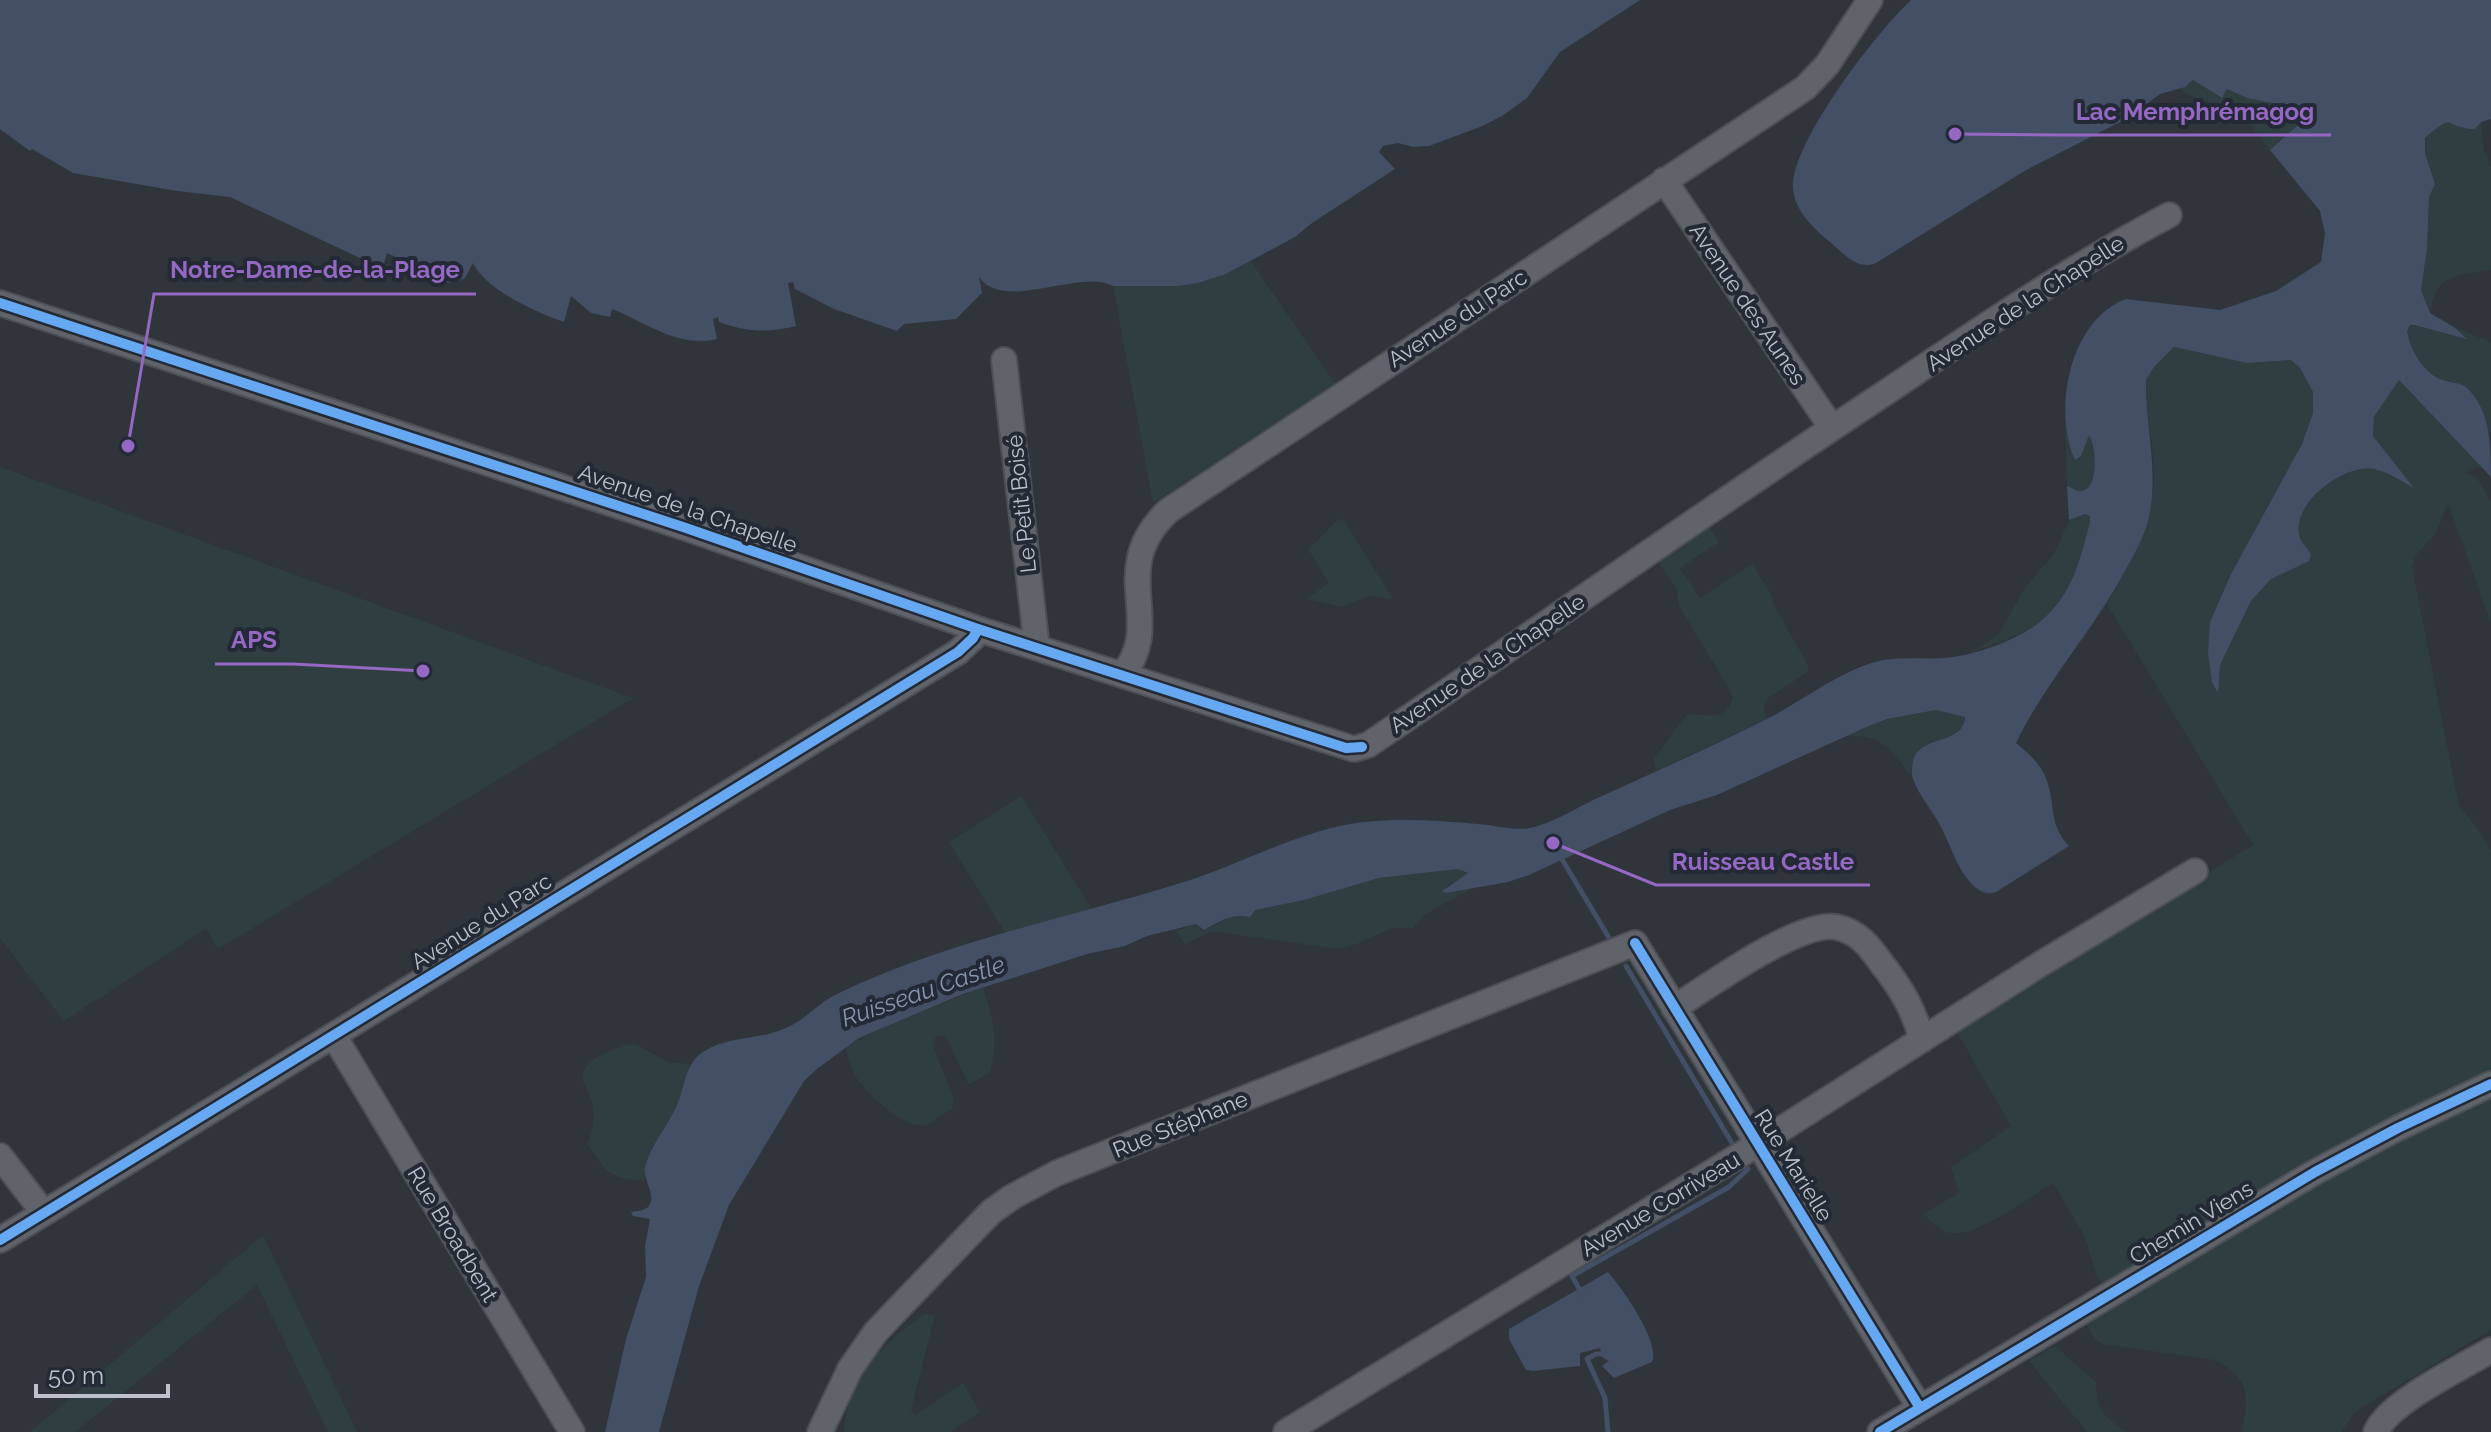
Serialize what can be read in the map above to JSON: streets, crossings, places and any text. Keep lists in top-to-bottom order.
{
  "streets": {
    "street": [
      "Avenue de la Chapelle",
      "Avenue des Aunes",
      "Avenue du Parc",
      "Le Petit Boisé",
      "Rue Stéphane",
      "Rue Marielle",
      "Avenue Corriveau",
      "Chemin Viens",
      "Rue Broadbent"
    ]
  },
  "crossings": [
    ["Avenue de la Chapelle", "Avenue des Aunes"],
    ["Avenue de la Chapelle", "Avenue du Parc"],
    ["Avenue de la Chapelle", "Le Petit Boisé"],
    ["Avenue des Aunes", "Avenue du Parc"],
    ["Avenue du Parc", "Rue Broadbent"],
    ["Rue Stéphane", "Rue Marielle"],
    ["Rue Marielle", "Avenue Corriveau"],
    ["Rue Marielle", "Chemin Viens"]
  ],
  "water": ["Ruisseau Castle"],
  "places": [
    "Lac Memphrémagog",
    "Notre-Dame-de-la-Plage",
    "APS",
    "Ruisseau Castle"
  ],
  "scale_bar": "50 m"
}
